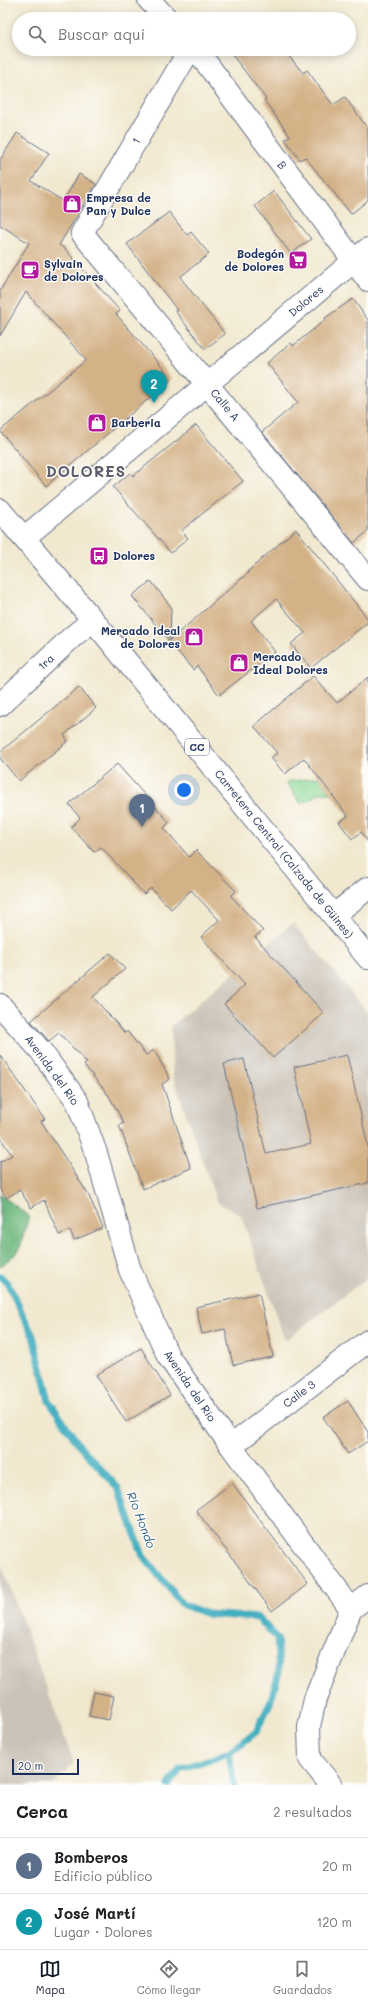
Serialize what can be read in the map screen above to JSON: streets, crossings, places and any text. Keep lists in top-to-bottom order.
{
  "streets": {
    "street": [
      "1",
      "B",
      "Dolores",
      "Calle A",
      "1ra",
      "CC",
      "Carretera Central (Calzada de Güines)",
      "Avenida del Río",
      "Calle 3"
    ]
  },
  "crossings": [
    ["1", "Calle A"],
    ["B", "Dolores"],
    ["Dolores", "Calle A"],
    ["Dolores", "Carretera Central (Calzada de Güines)"],
    ["1ra", "Carretera Central (Calzada de Güines)"],
    ["Avenida del Río", "Calle 3"]
  ],
  "districts": ["DOLORES"],
  "water": ["Río Hondo"],
  "places": {
    "shop": [
      "Empresa de Pan y Dulce",
      "Barberia",
      "Mercado ideal de Dolores",
      "Mercado Ideal Dolores"
    ],
    "supermarket": ["Bodegón de Dolores"],
    "cafe": ["Sylvain de Dolores"],
    "bus stop": ["Dolores"]
  },
  "scale_bar": "20 m",
  "page": {
    "search": "Buscar aquí",
    "pins": ["2", "1"],
    "scale": "20 m",
    "heading": ["Cerca", "2 resultados"],
    "list": [
      {
        "mark": "1",
        "name": "Bomberos",
        "note": "Edificio público",
        "value": "20 m"
      },
      {
        "mark": "2",
        "name": "José Martí",
        "note": "Lugar · Dolores",
        "value": "120 m"
      }
    ],
    "nav": ["Mapa", "Cómo llegar", "Guardados"]
  }
}
